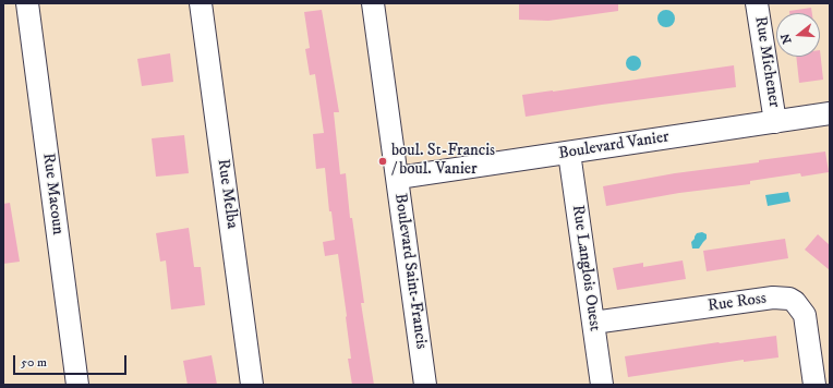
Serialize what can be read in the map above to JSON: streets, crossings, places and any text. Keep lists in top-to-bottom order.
{
  "streets": {
    "street": [
      "Rue Michener",
      "Boulevard Vanier",
      "Rue Macoun",
      "Rue Melba",
      "Rue Langlois Ouest",
      "Boulevard Saint-Francis",
      "Rue Ross"
    ]
  },
  "crossings": [
    ["Rue Michener", "Boulevard Vanier"],
    ["Boulevard Vanier", "Rue Langlois Ouest"],
    ["Boulevard Vanier", "Boulevard Saint-Francis"],
    ["Rue Langlois Ouest", "Rue Ross"]
  ],
  "places": ["boul. St-Francis / boul. Vanier"],
  "scale_bar": "50 m",
  "north": "left"
}
